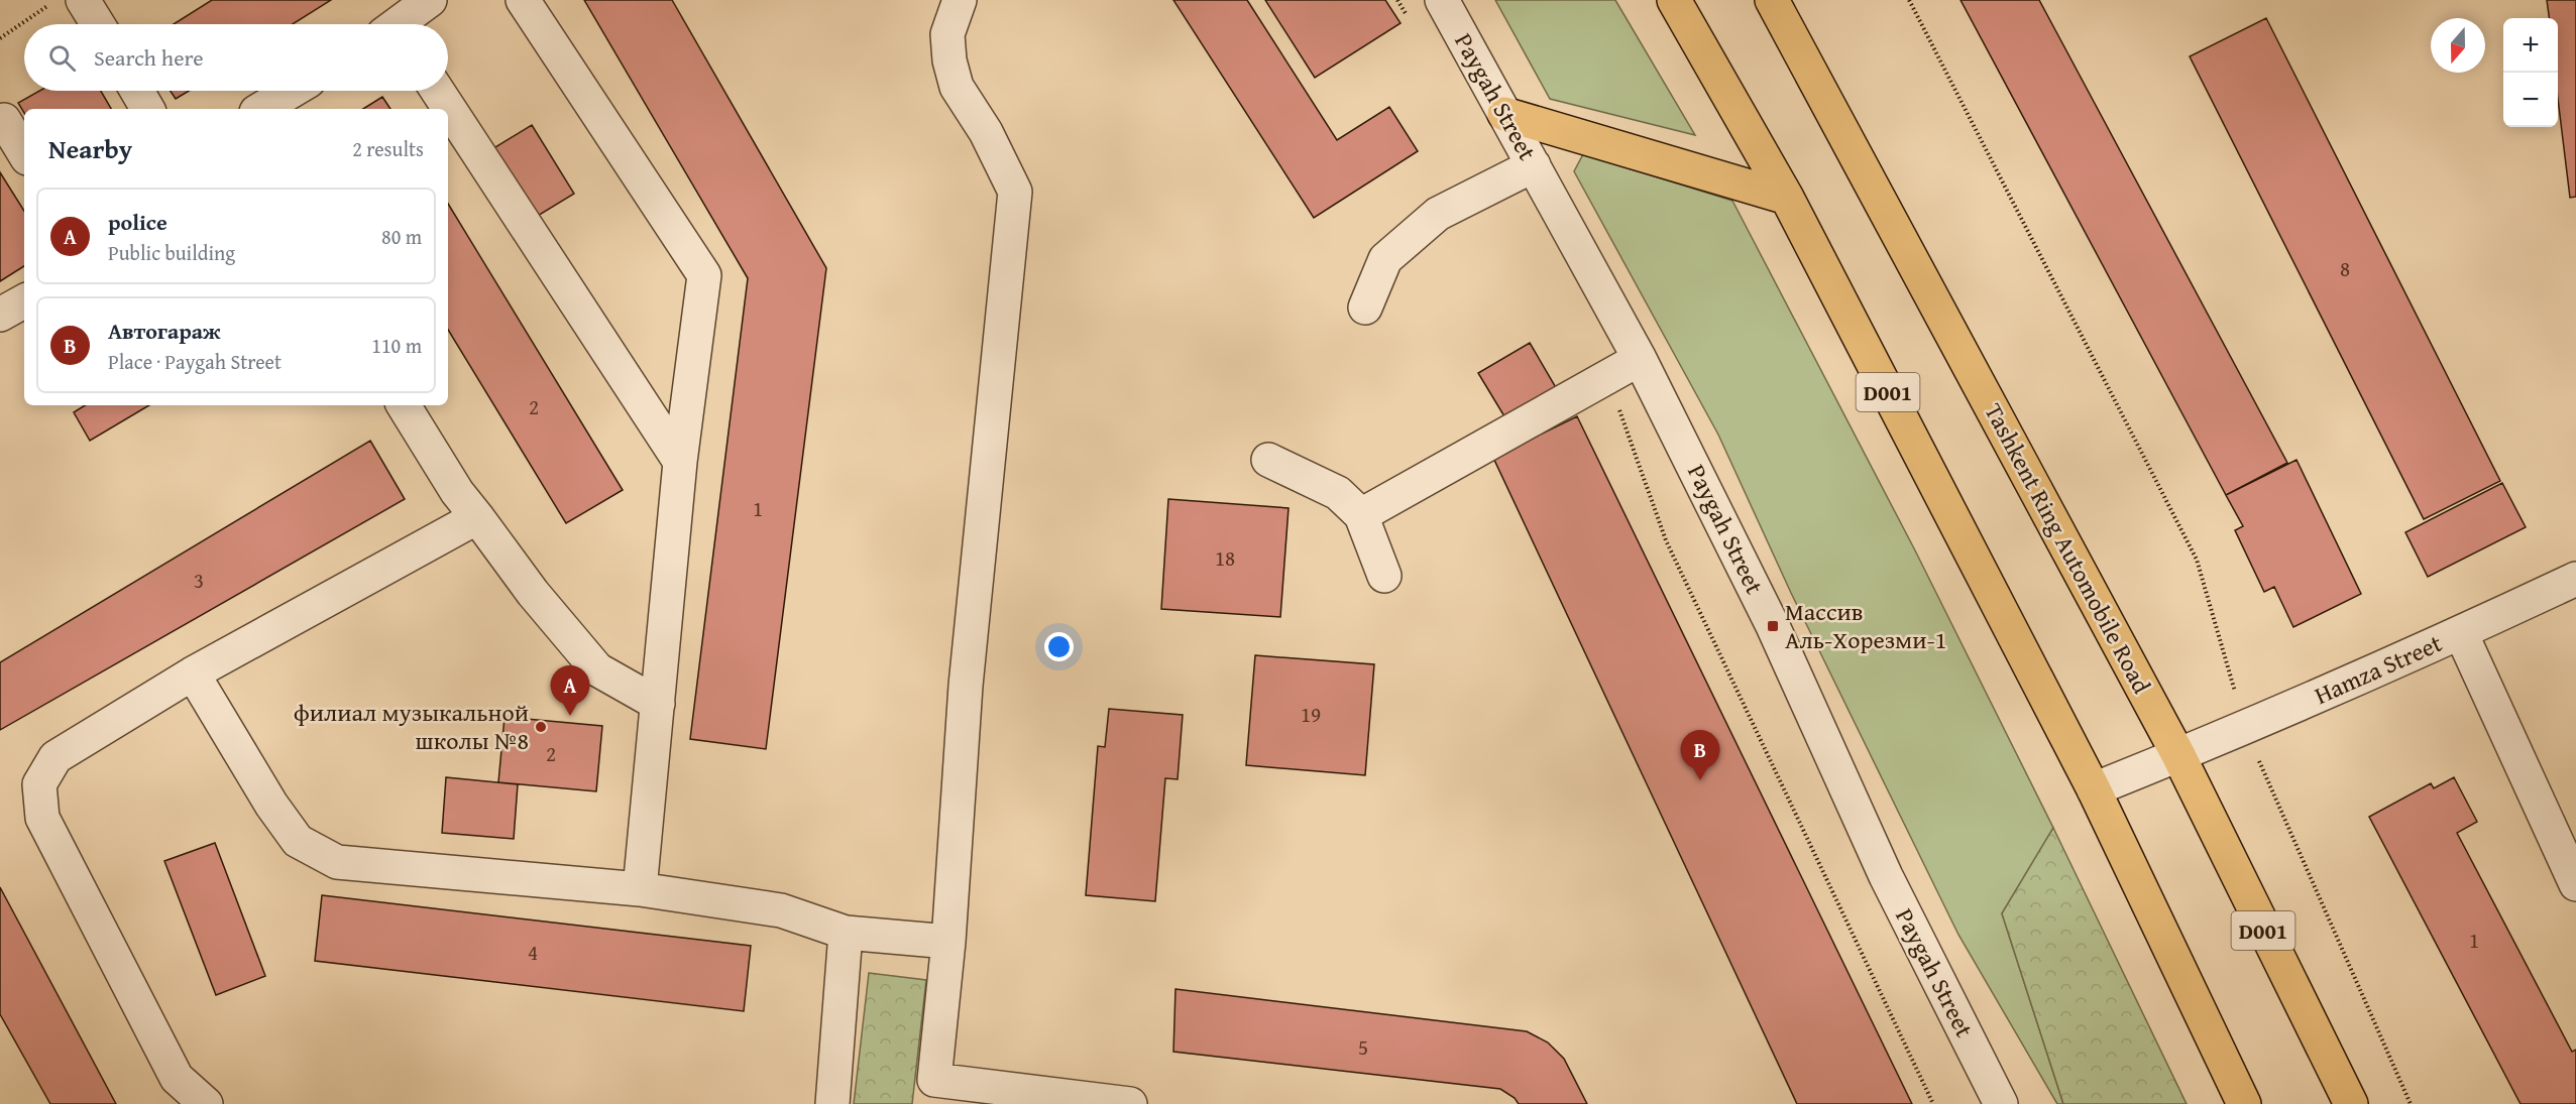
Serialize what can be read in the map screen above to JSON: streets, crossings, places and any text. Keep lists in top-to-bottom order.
{
  "streets": {
    "highway": ["D001", "Tashkent Ring Automobile Road"],
    "street": ["Paygah Street", "Hamza Street"]
  },
  "crossings": [
    ["D001", "Hamza Street"],
    ["Tashkent Ring Automobile Road", "Hamza Street"]
  ],
  "places": {
    "transit": ["Массив Аль-Хорезми-1"],
    "other": ["филиал музыкальной школы №8"]
  },
  "house_numbers": [
    "8",
    "2",
    "1",
    "18",
    "3",
    "19",
    "2",
    "1",
    "4",
    "5"
  ],
  "north": "bottom",
  "page": {
    "map_buttons": ["+", "−"],
    "search": "Search here",
    "heading": ["Nearby", "2 results"],
    "list": [
      {
        "mark": "A",
        "name": "police",
        "note": "Public building",
        "value": "80 m"
      },
      {
        "mark": "B",
        "name": "Автогараж",
        "note": "Place · Paygah Street",
        "value": "110 m"
      }
    ],
    "pins": ["A", "B"]
  }
}
